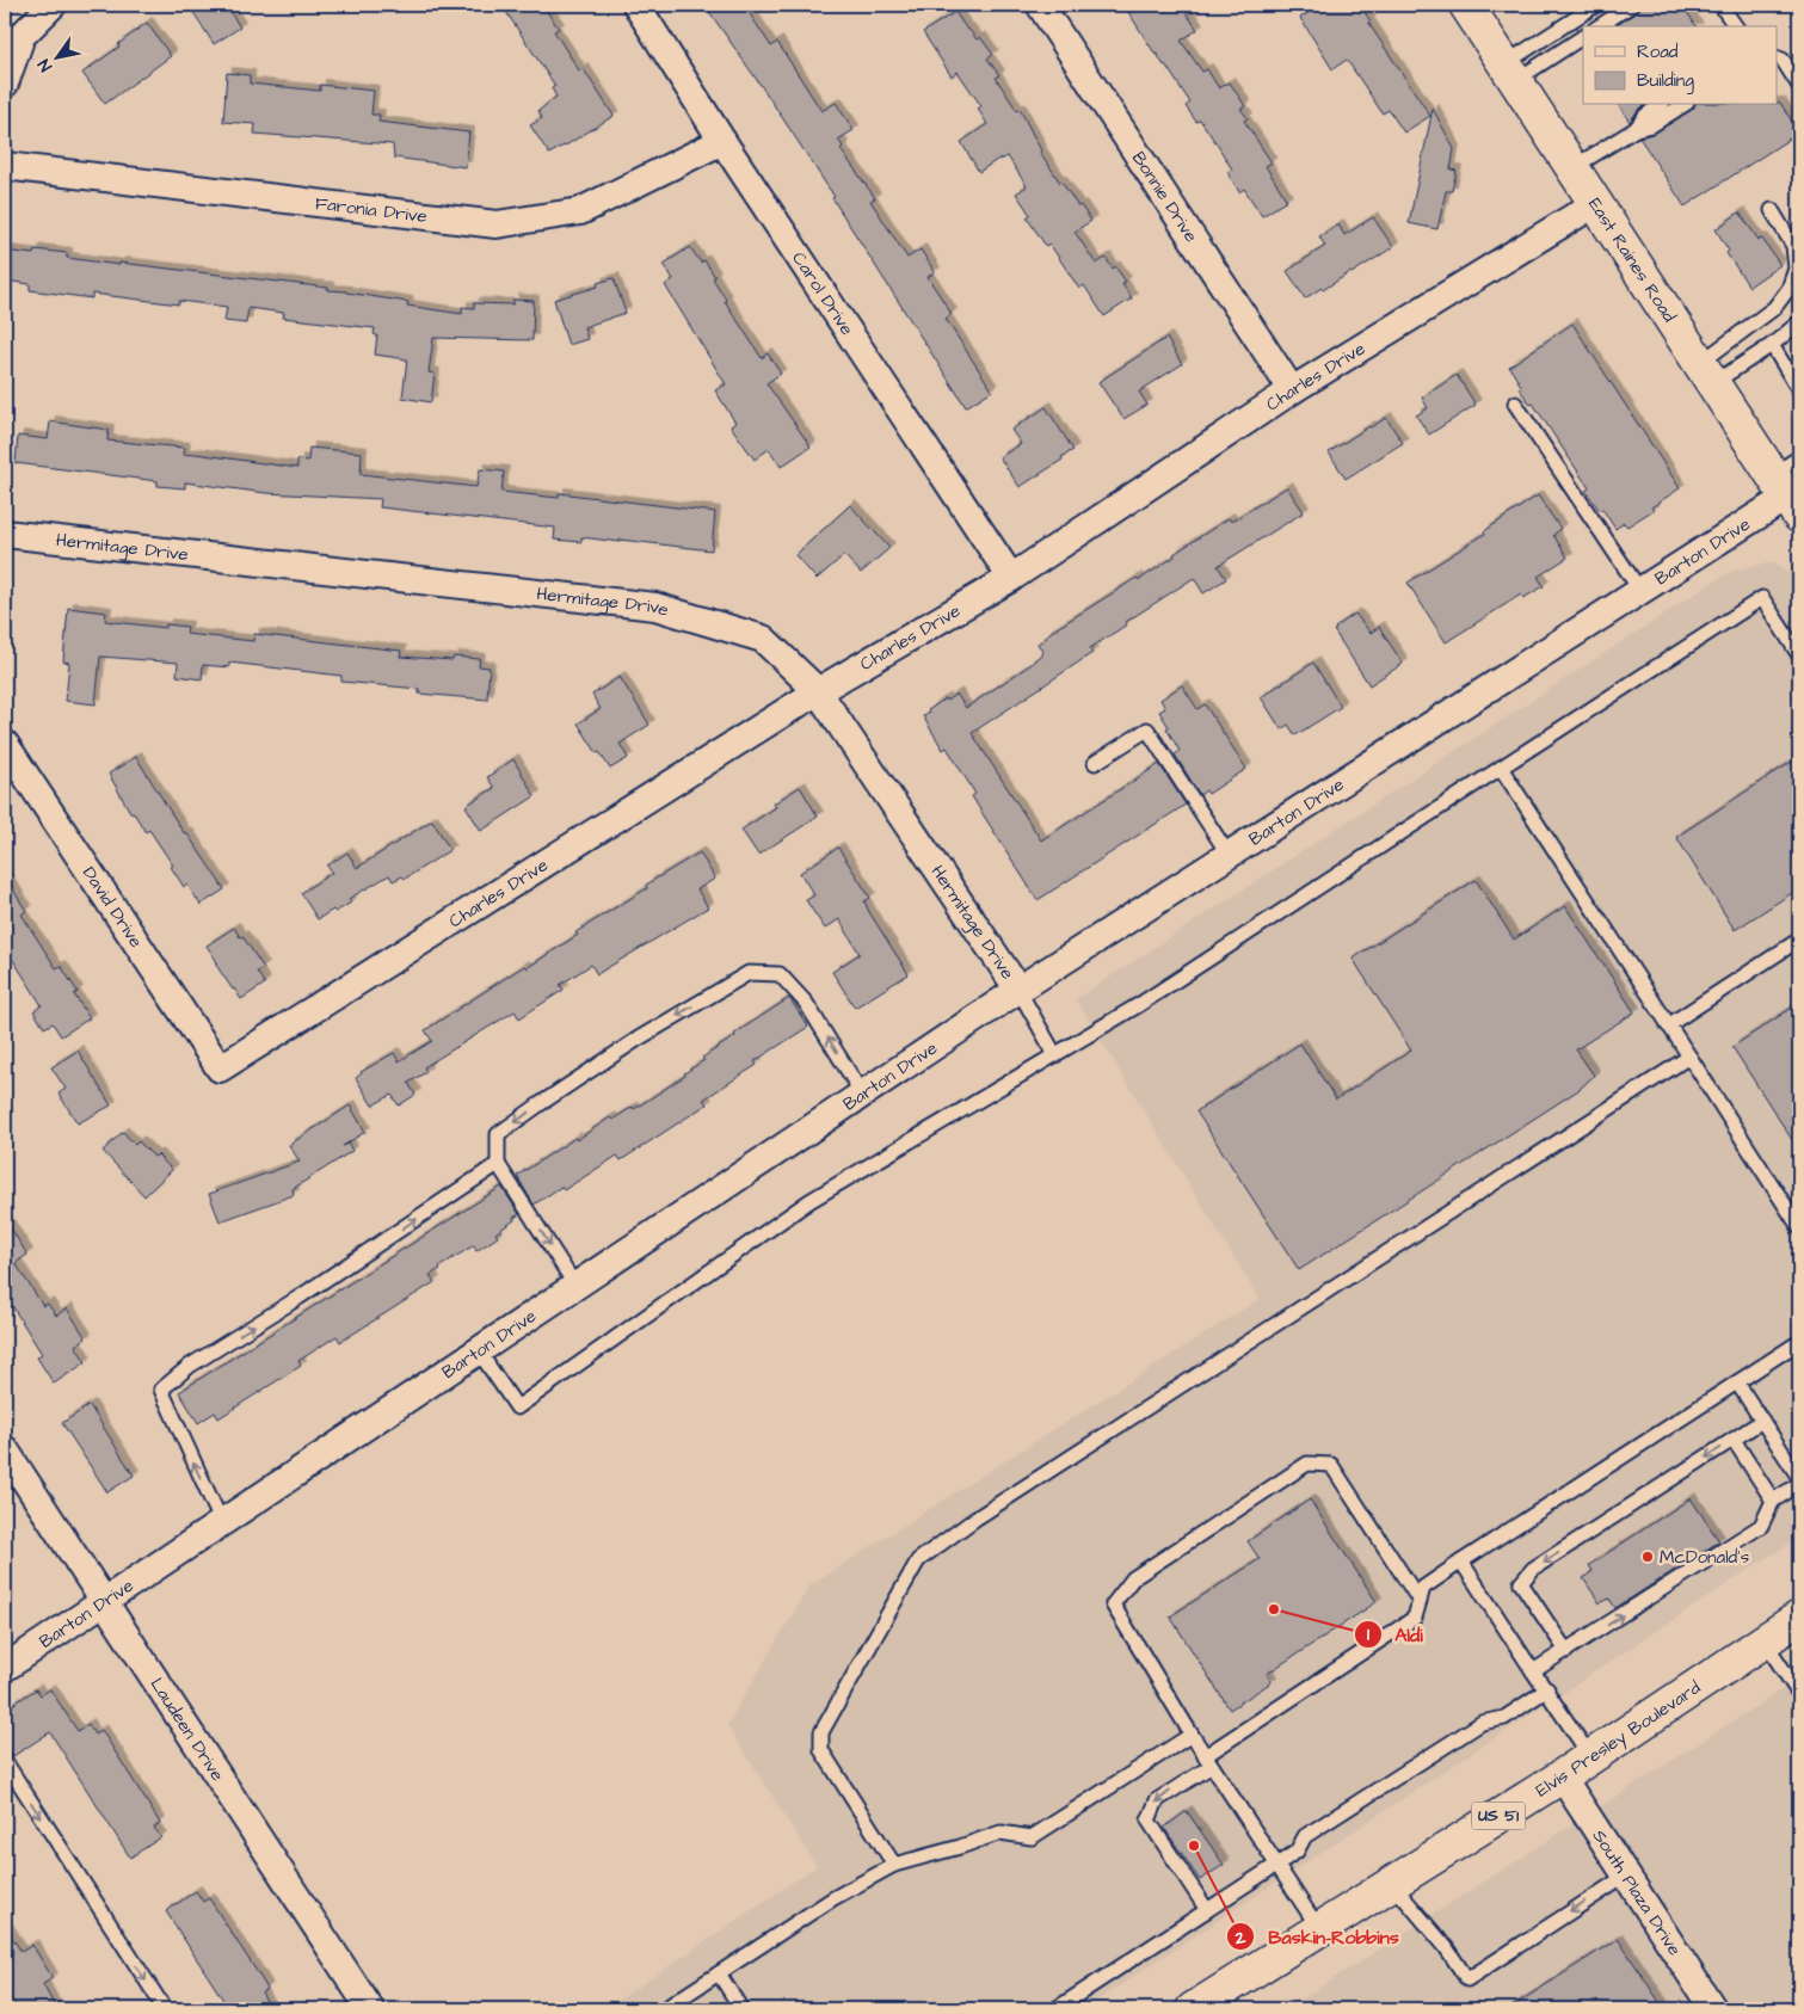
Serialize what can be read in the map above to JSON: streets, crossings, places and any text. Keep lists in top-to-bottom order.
{
  "streets": {
    "main road": ["East Raines Road", "Elvis Presley Boulevard", "US 51"],
    "street": [
      "Bonnie Drive",
      "Faronia Drive",
      "Carol Drive",
      "Charles Drive",
      "Hermitage Drive",
      "Barton Drive",
      "David Drive",
      "Laudeen Drive",
      "South Plaza Drive"
    ]
  },
  "crossings": [
    ["Bonnie Drive", "Charles Drive"],
    ["Faronia Drive", "Carol Drive"],
    ["East Raines Road", "Charles Drive"],
    ["East Raines Road", "Barton Drive"],
    ["Carol Drive", "Charles Drive"],
    ["Charles Drive", "Hermitage Drive"],
    ["Charles Drive", "David Drive"],
    ["Hermitage Drive", "Barton Drive"],
    ["Barton Drive", "Laudeen Drive"],
    ["Elvis Presley Boulevard", "South Plaza Drive"]
  ],
  "places": ["McDonald's", "Aldi", "Baskin-Robbins"],
  "legend": ["Road", "Building"],
  "north": "bottom left"
}
